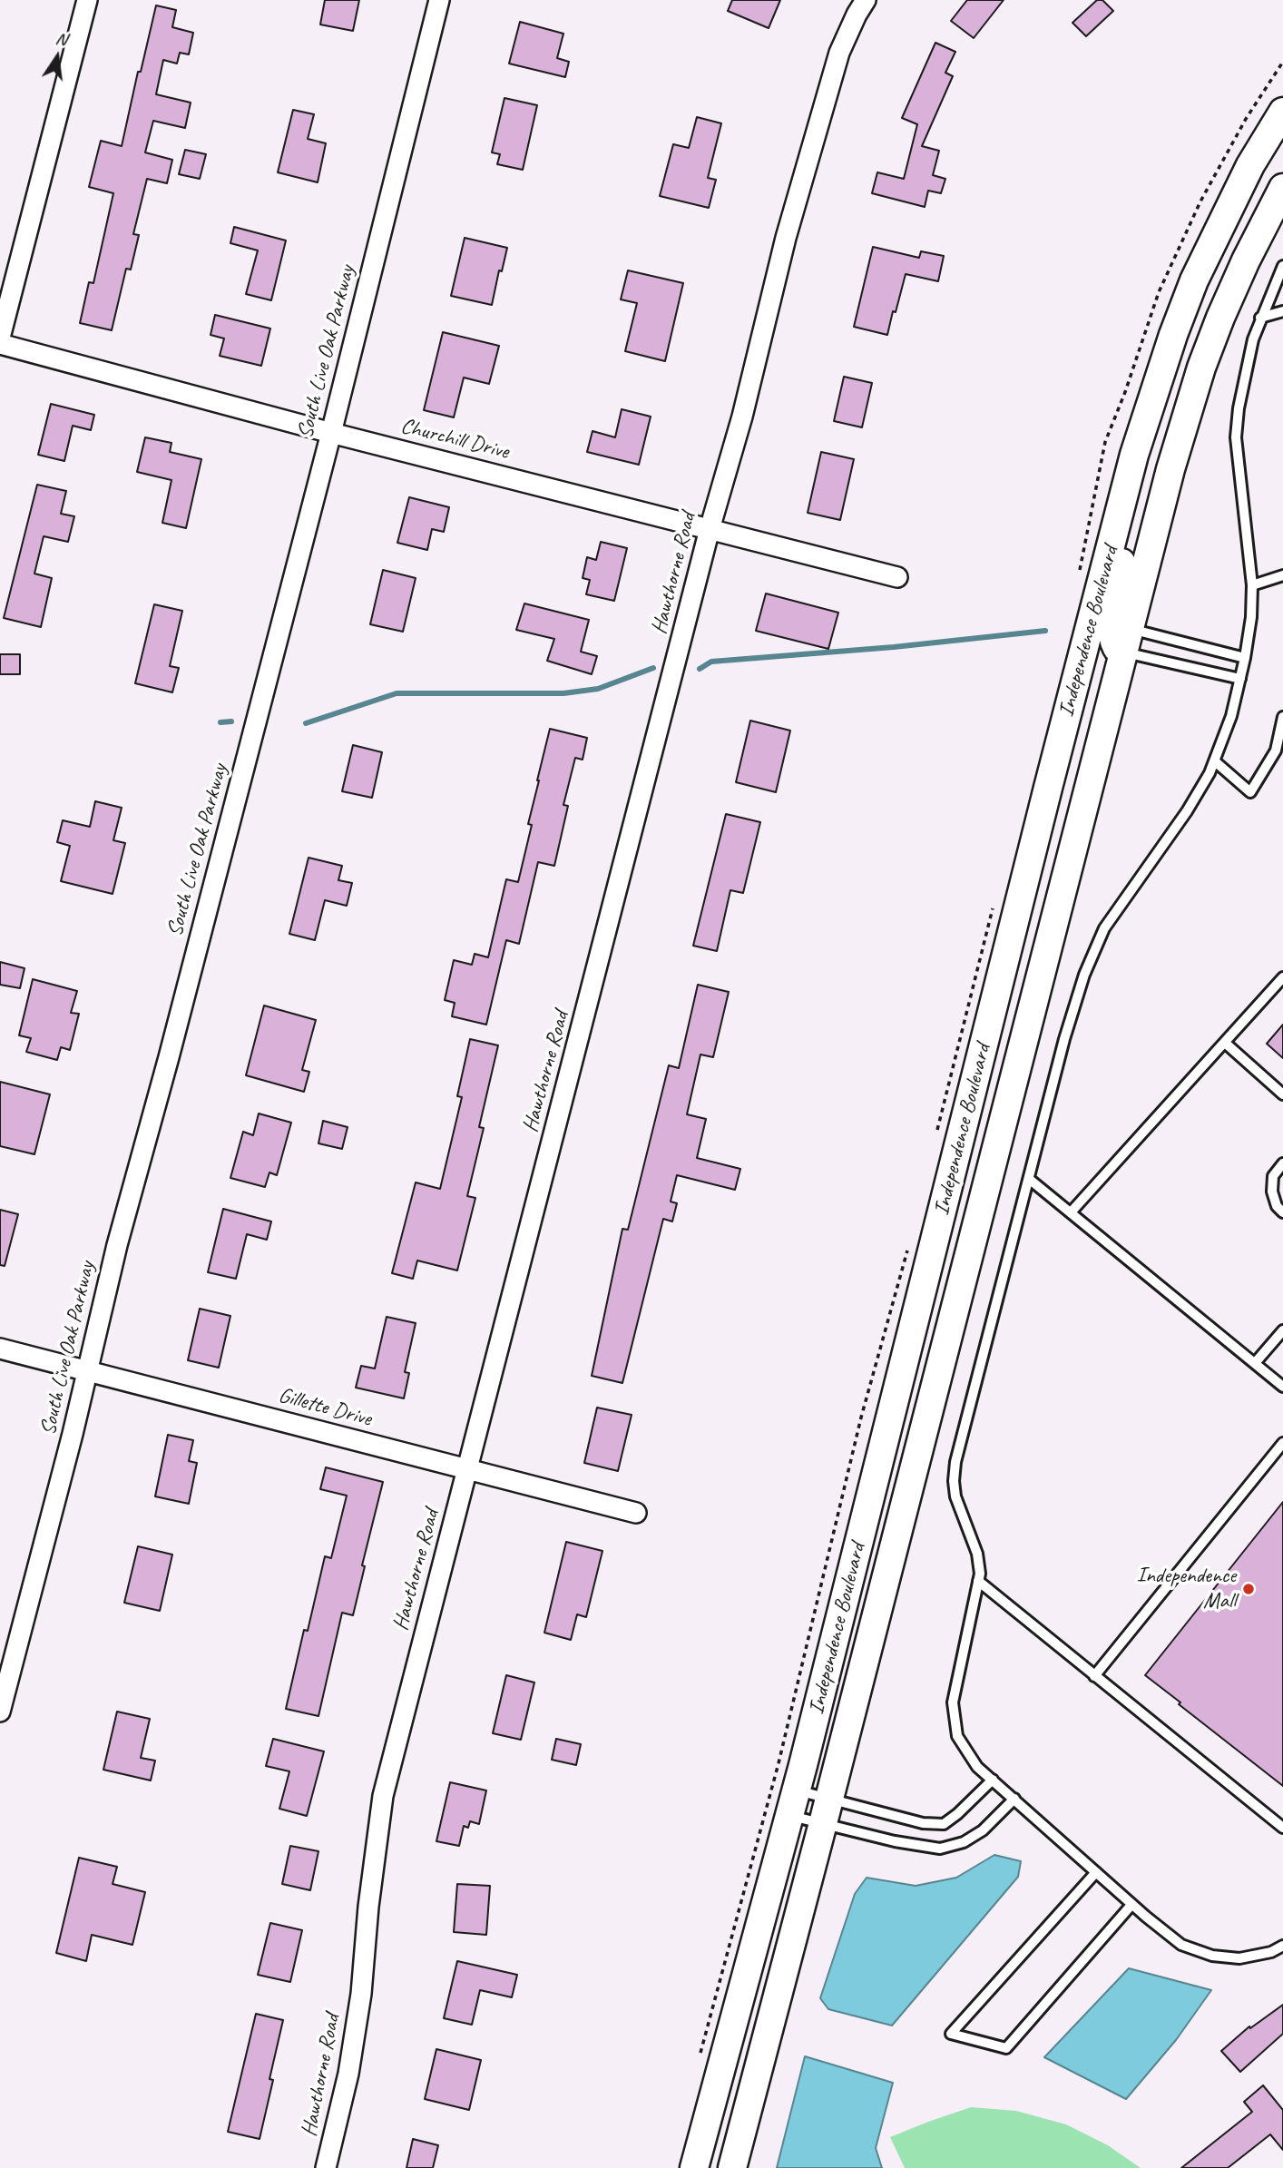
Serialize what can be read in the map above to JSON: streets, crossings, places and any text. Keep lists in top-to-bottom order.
{
  "streets": {
    "main road": ["Independence Boulevard"],
    "street": [
      "South Live Oak Parkway",
      "Churchill Drive",
      "Hawthorne Road",
      "Gillette Drive"
    ]
  },
  "crossings": [
    ["South Live Oak Parkway", "Churchill Drive"],
    ["South Live Oak Parkway", "Gillette Drive"],
    ["Churchill Drive", "Hawthorne Road"],
    ["Hawthorne Road", "Gillette Drive"]
  ],
  "places": ["Independence Mall"],
  "north": "top"
}
